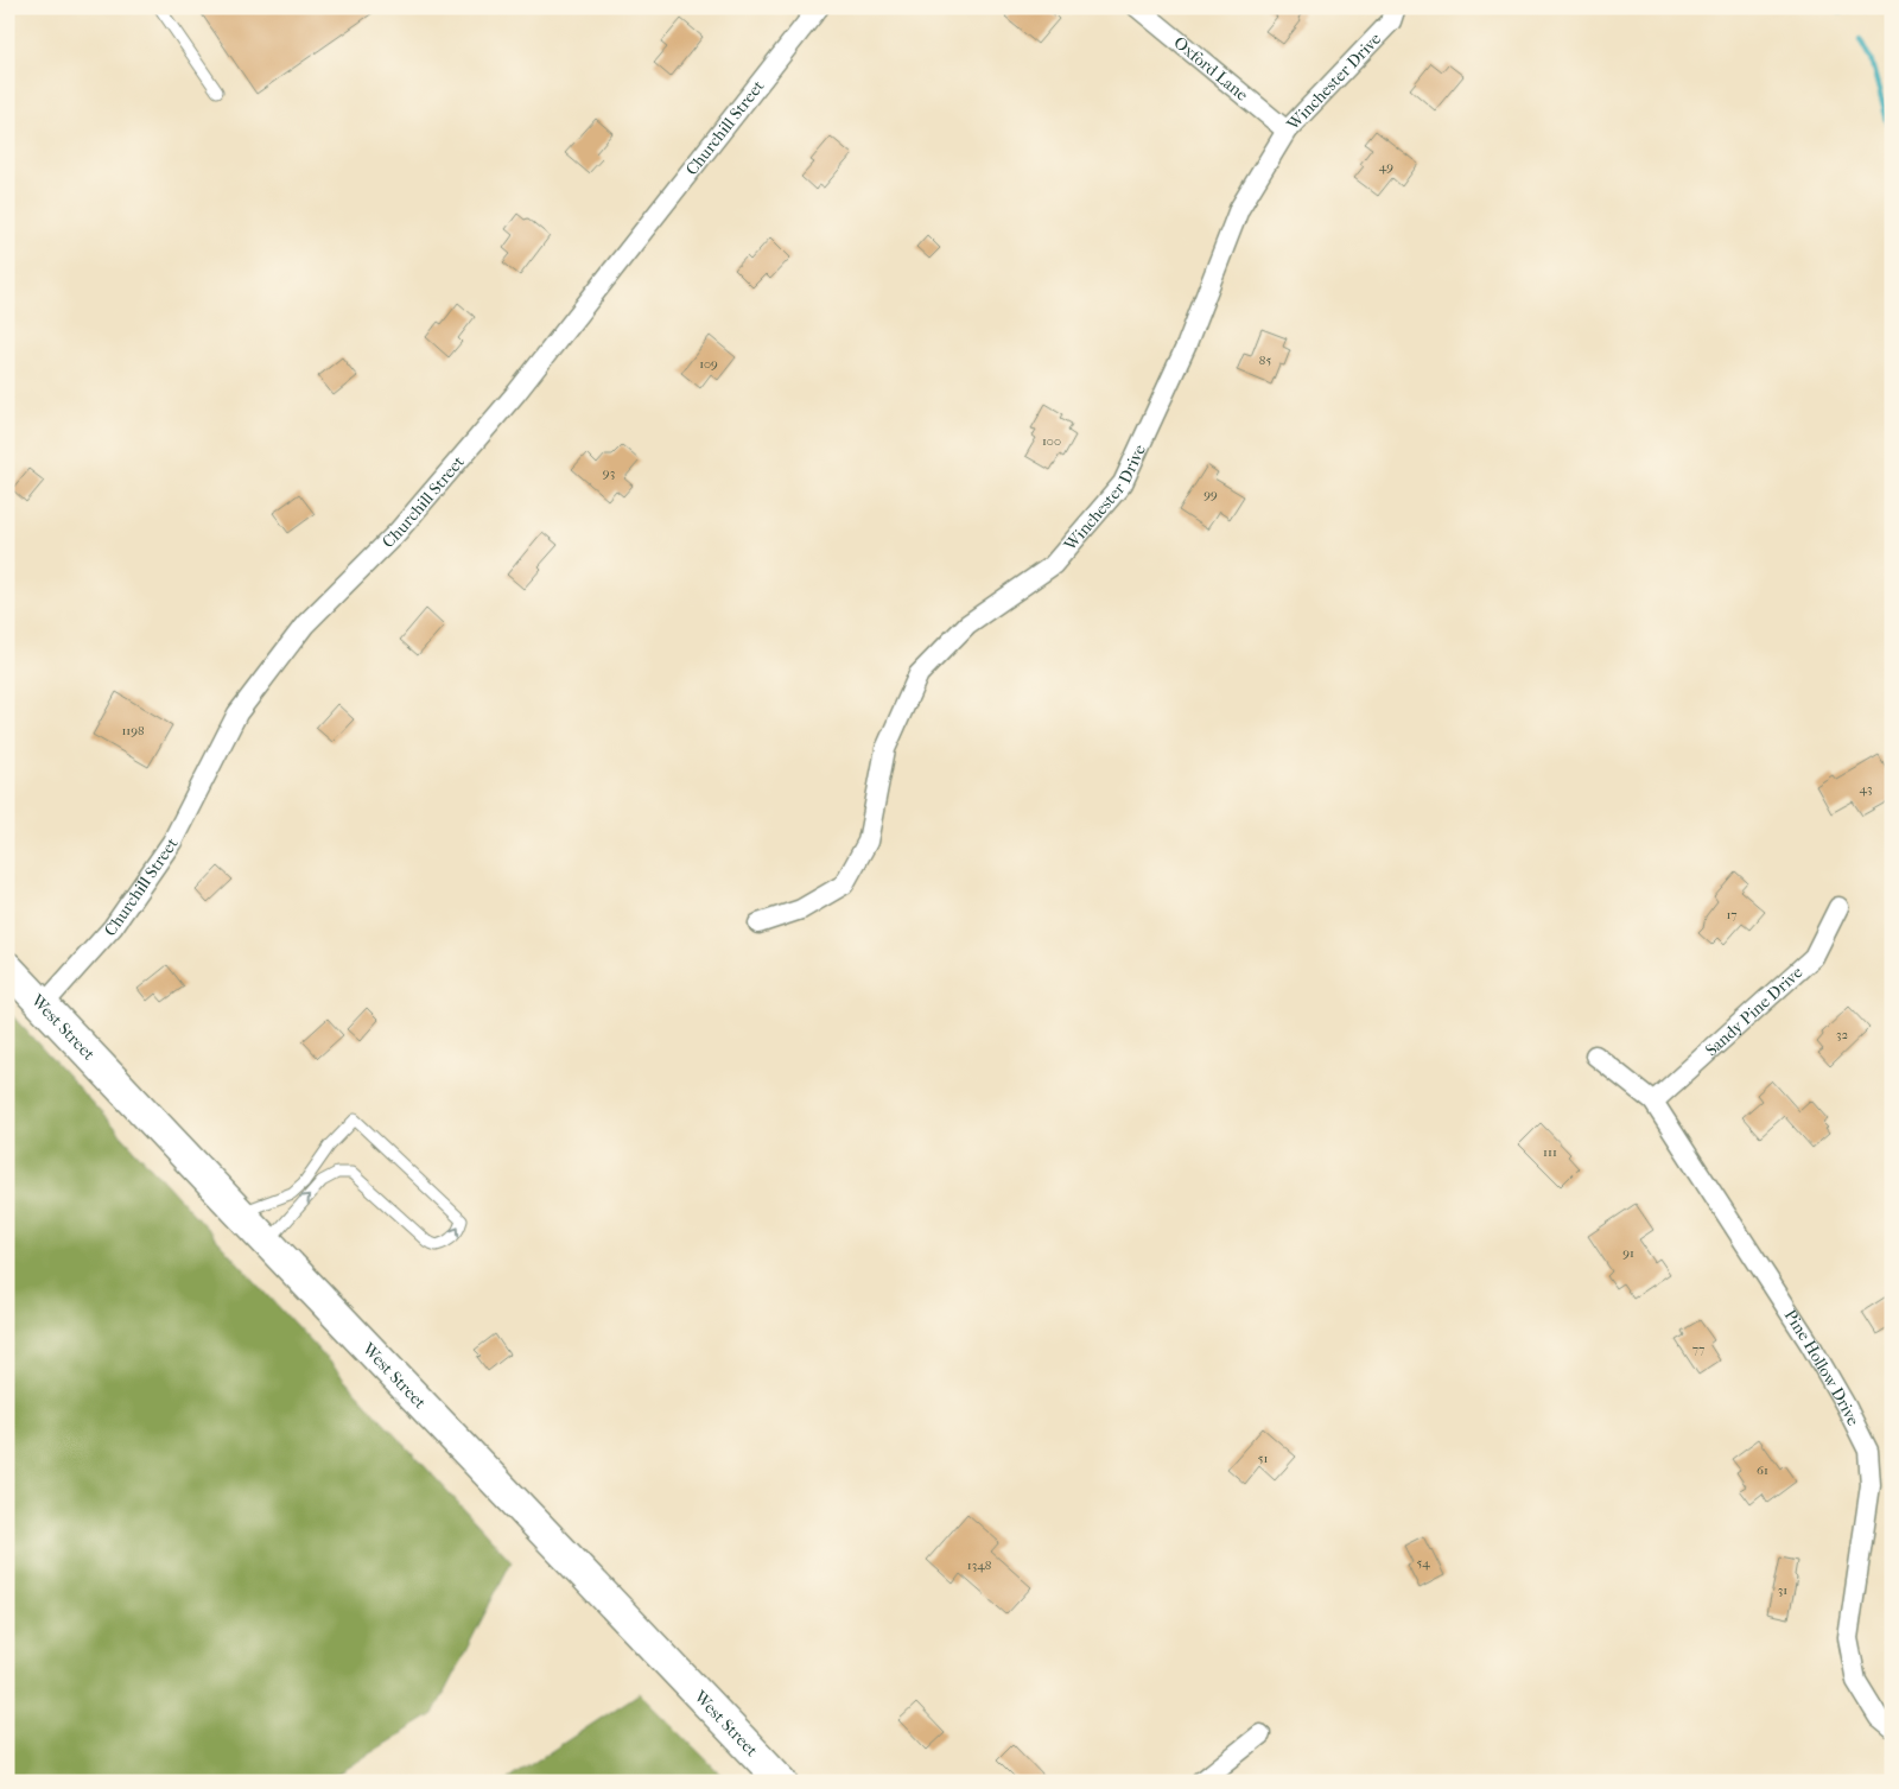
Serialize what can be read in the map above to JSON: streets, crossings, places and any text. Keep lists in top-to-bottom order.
{
  "streets": {
    "main road": ["West Street"],
    "street": [
      "Oxford Lane",
      "Winchester Drive",
      "Churchill Street",
      "Sandy Pine Drive",
      "Pine Hollow Drive"
    ]
  },
  "crossings": [
    ["Oxford Lane", "Winchester Drive"],
    ["Churchill Street", "West Street"],
    ["Sandy Pine Drive", "Pine Hollow Drive"]
  ],
  "house_numbers": [
    "49",
    "85",
    "109",
    "100",
    "93",
    "99",
    "1198",
    "43",
    "17",
    "32",
    "111",
    "91",
    "77",
    "51",
    "61",
    "54",
    "1348",
    "31"
  ]
}
